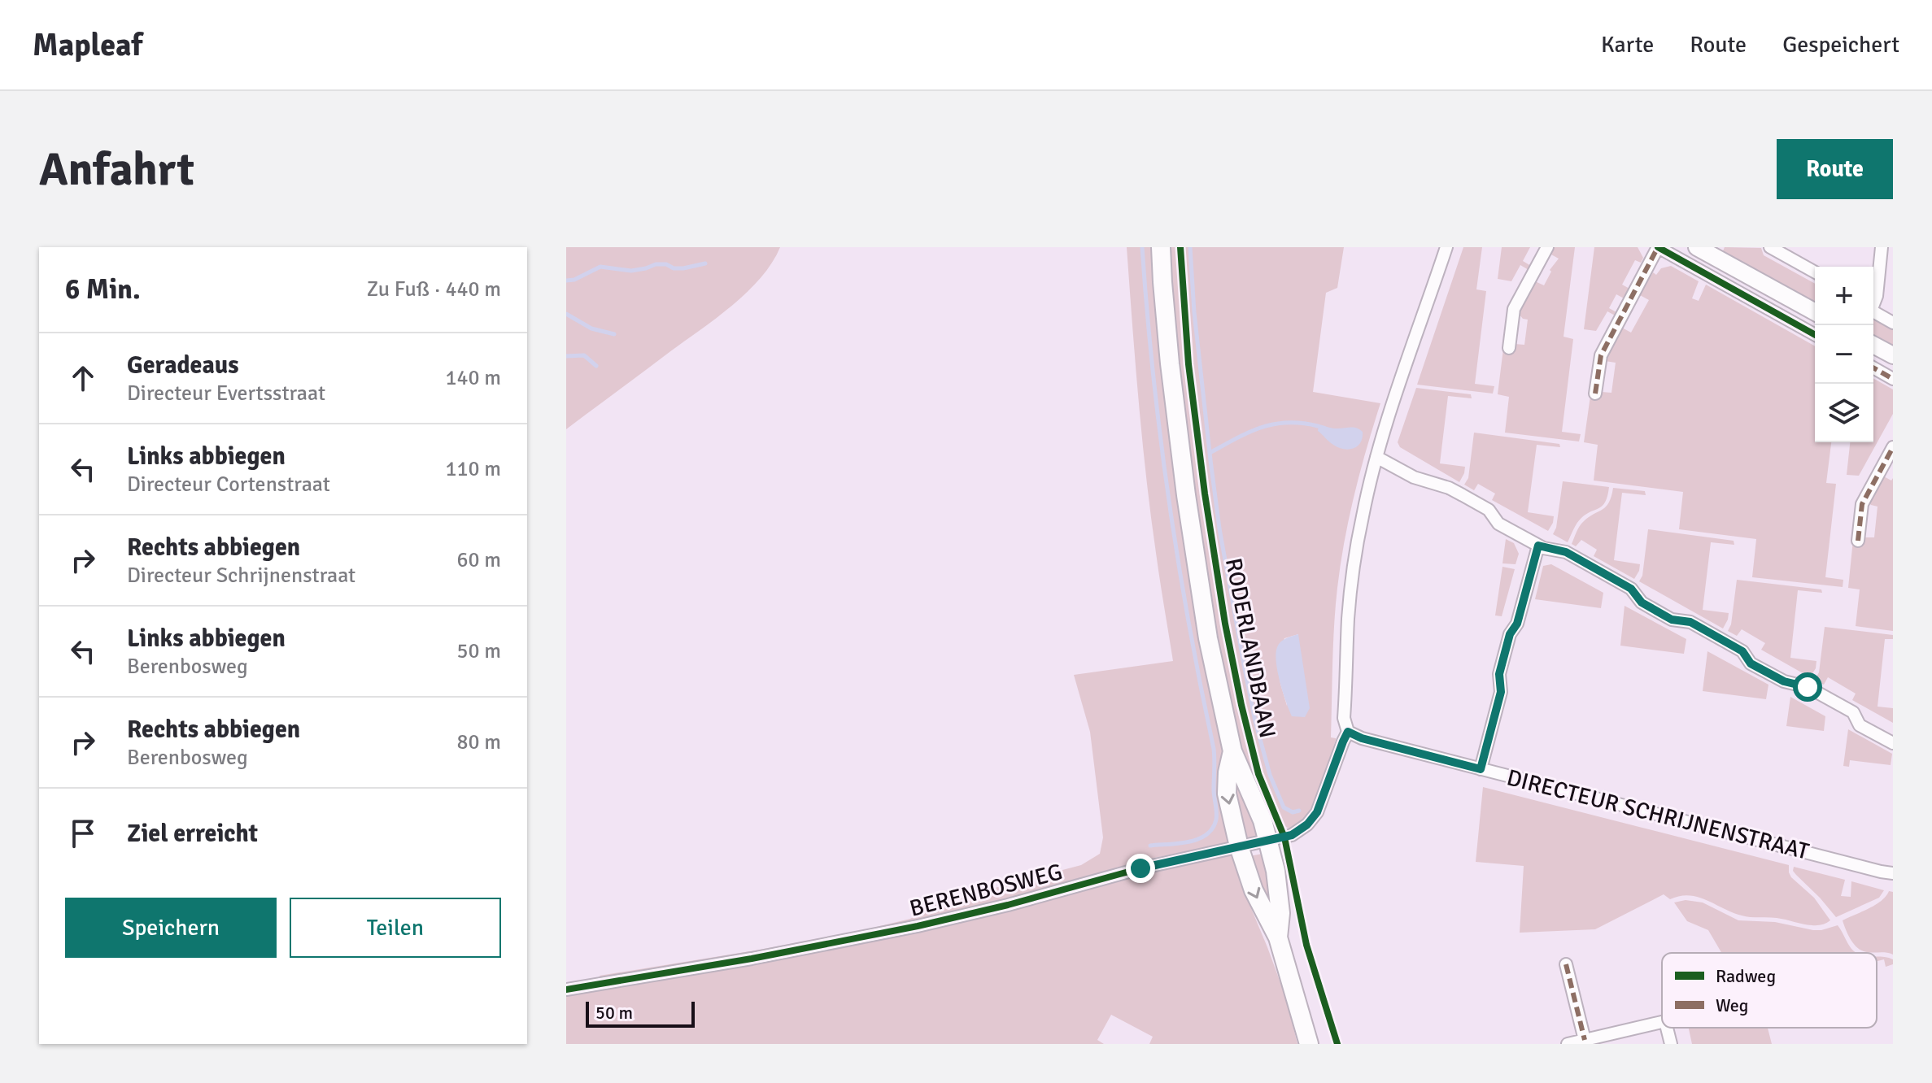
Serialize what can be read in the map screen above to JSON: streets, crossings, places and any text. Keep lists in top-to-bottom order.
{
  "streets": {
    "main road": ["RODERLANDBAAN"],
    "street": ["DIRECTEUR SCHRIJNENSTRAAT", "BERENBOSWEG"]
  },
  "crossings": [
    ["RODERLANDBAAN", "BERENBOSWEG"],
    ["DIRECTEUR SCHRIJNENSTRAAT", "BERENBOSWEG"]
  ],
  "legend": ["Radweg", "Weg"],
  "scale_bar": "50 m",
  "page": {
    "header": "Mapleaf",
    "nav": ["Karte", "Route", "Gespeichert"],
    "buttons": [
      "Route",
      ["Speichern", "Teilen"]
    ],
    "title": "Anfahrt",
    "heading": ["6 Min.", "Zu Fuß · 440 m"],
    "map_buttons": ["+", "−"],
    "list": [
      ["Geradeaus", "Directeur Evertsstraat", "140 m"],
      ["Links abbiegen", "Directeur Cortenstraat", "110 m"],
      ["Rechts abbiegen", "Directeur Schrijnenstraat", "60 m"],
      ["Links abbiegen", "Berenbosweg", "50 m"],
      ["Rechts abbiegen", "Berenbosweg", "80 m"],
      "Ziel erreicht"
    ],
    "scale": "50 m"
  }
}
